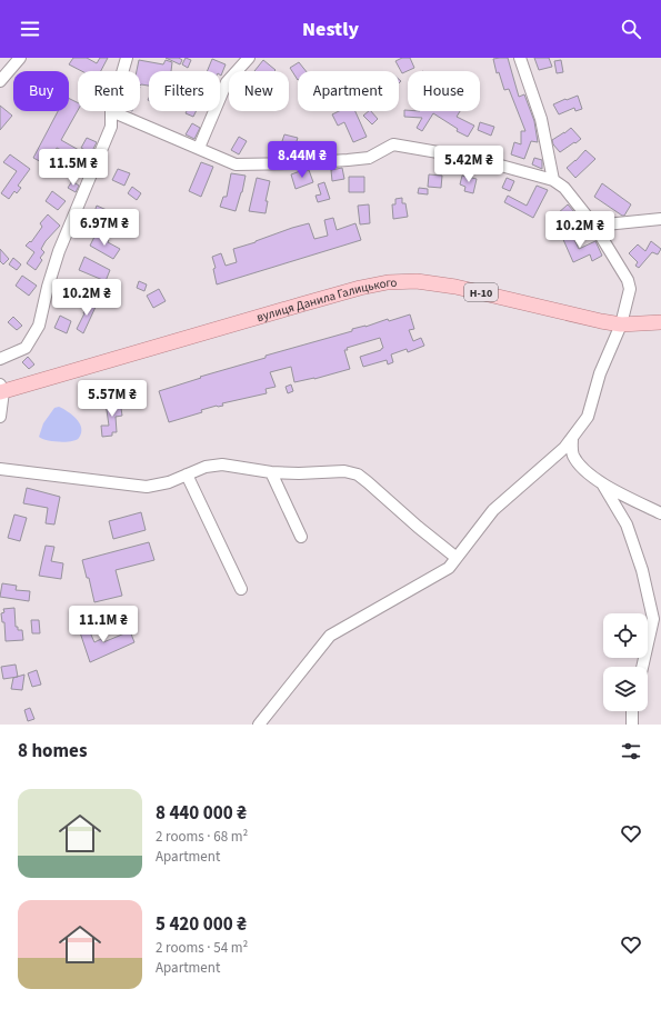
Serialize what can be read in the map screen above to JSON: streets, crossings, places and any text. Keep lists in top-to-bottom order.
{
  "streets": {
    "main road": ["Н-10", "вулиця Данила Галицького"]
  },
  "page": {
    "header": "Nestly",
    "chip": [
      "Buy",
      "Rent",
      "Filters",
      "New",
      "Apartment",
      "House"
    ],
    "price": [
      "8.44M ₴",
      "5.42M ₴",
      "11.5M ₴",
      "6.97M ₴",
      "10.2M ₴",
      "10.2M ₴",
      "5.57M ₴",
      "11.1M ₴"
    ],
    "heading": "8 homes",
    "list": [
      {
        "name": "8 440 000 ₴",
        "note": "2 rooms · 68 m² · Apartment"
      },
      {
        "name": "5 420 000 ₴",
        "note": "2 rooms · 54 m² · Apartment"
      }
    ]
  }
}
